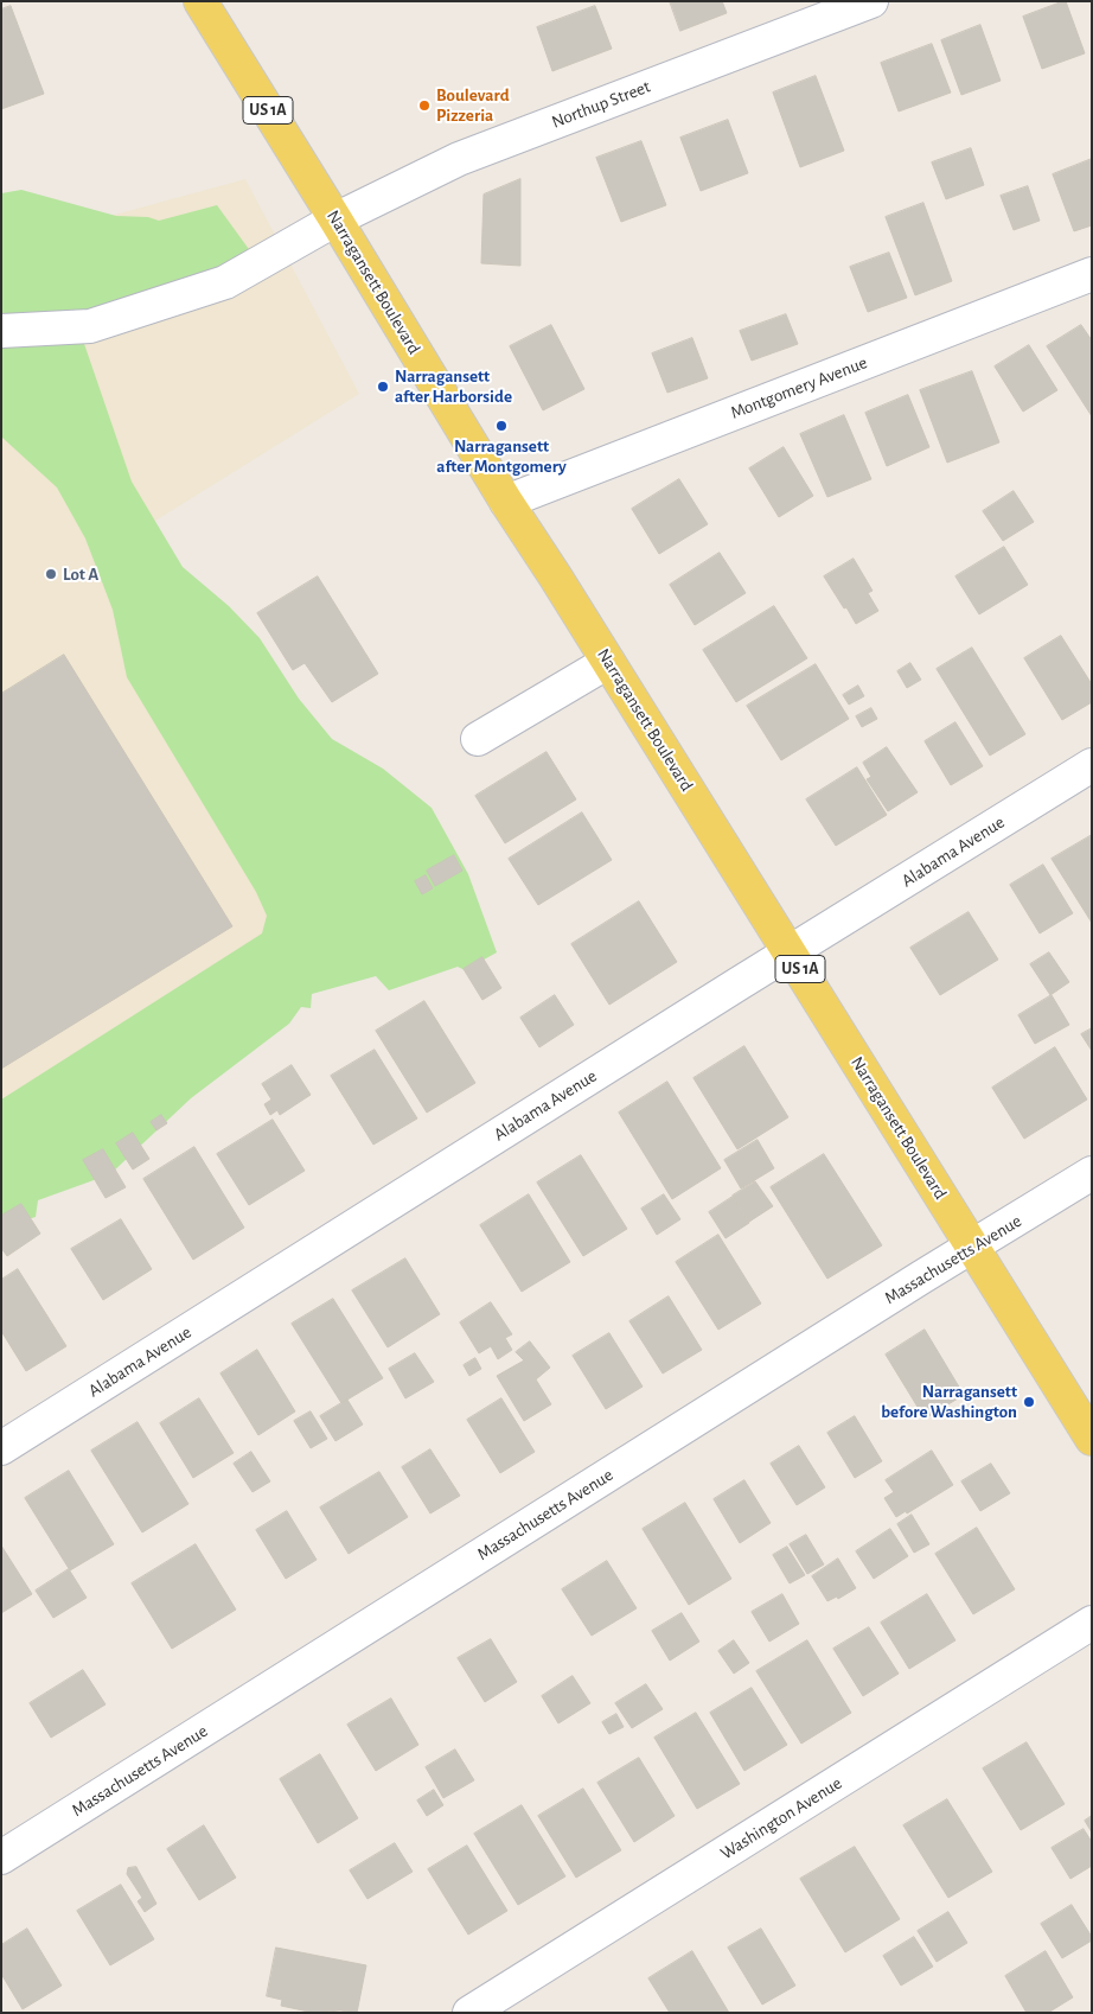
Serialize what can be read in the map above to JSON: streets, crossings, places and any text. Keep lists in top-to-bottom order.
{
  "streets": {
    "main road": ["US 1A", "Narragansett Boulevard"],
    "street": [
      "Northup Street",
      "Montgomery Avenue",
      "Alabama Avenue",
      "Massachusetts Avenue",
      "Washington Avenue"
    ]
  },
  "crossings": [
    ["Northup Street", "Narragansett Boulevard"],
    ["Narragansett Boulevard", "Montgomery Avenue"],
    ["Narragansett Boulevard", "Alabama Avenue"],
    ["Narragansett Boulevard", "Massachusetts Avenue"]
  ],
  "places": [
    "Boulevard Pizzeria",
    "Narragansett after Harborside",
    "Narragansett after Montgomery",
    "Lot A",
    "Narragansett before Washington"
  ]
}
